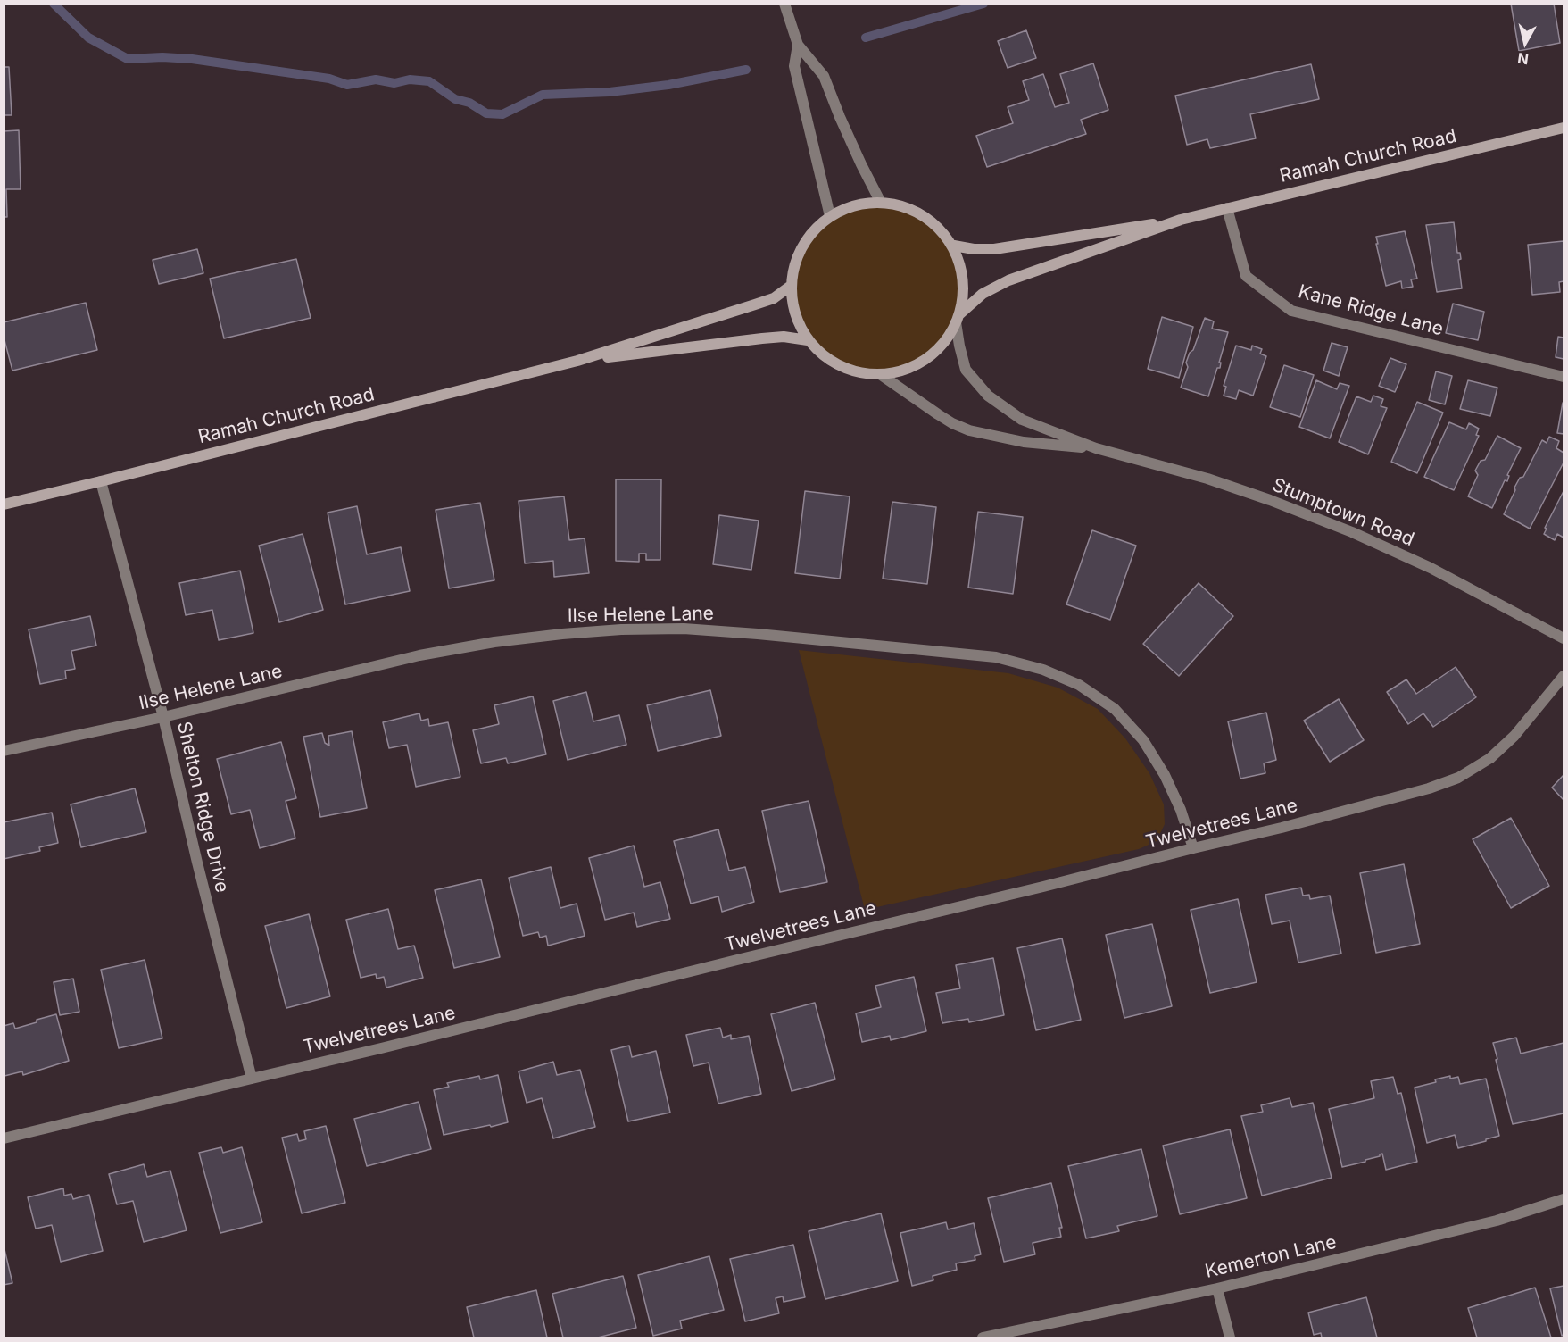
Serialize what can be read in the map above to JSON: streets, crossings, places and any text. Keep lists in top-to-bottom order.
{
  "streets": {
    "main road": ["Ramah Church Road"],
    "street": [
      "Kane Ridge Lane",
      "Stumptown Road",
      "Ilse Helene Lane",
      "Shelton Ridge Drive",
      "Twelvetrees Lane",
      "Kemerton Lane"
    ]
  },
  "crossings": [
    ["Ramah Church Road", "Kane Ridge Lane"],
    ["Ramah Church Road", "Stumptown Road"],
    ["Ramah Church Road", "Shelton Ridge Drive"],
    ["Ilse Helene Lane", "Shelton Ridge Drive"],
    ["Ilse Helene Lane", "Twelvetrees Lane"],
    ["Shelton Ridge Drive", "Twelvetrees Lane"]
  ],
  "north": "bottom"
}
